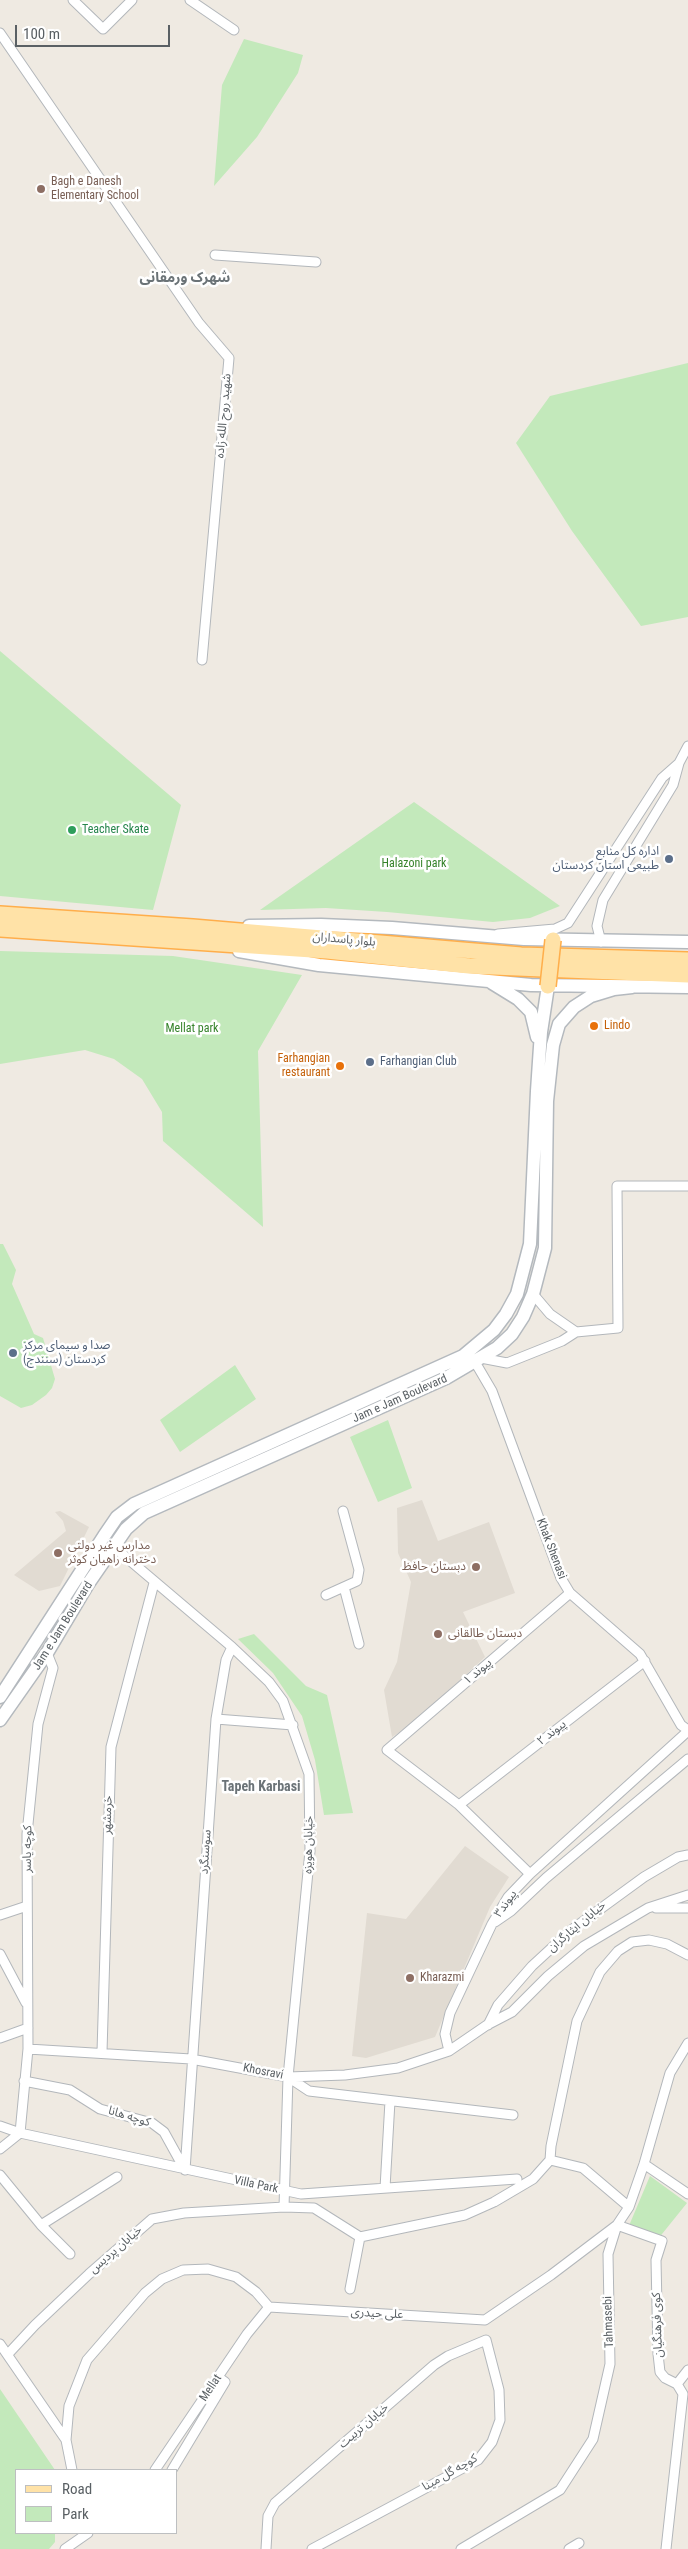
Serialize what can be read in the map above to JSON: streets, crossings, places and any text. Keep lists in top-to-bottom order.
{
  "streets": {
    "main road": ["بلوار پاسداران", "Jam e Jam Boulevard"],
    "street": [
      "شهید روح الله زاده",
      "Khak Shenasi",
      "پیوند ۱",
      "پیوند ۲",
      "خرمشهر",
      "خیابان هویزه",
      "کوچه یاسر",
      "سوسنگرد",
      "پیوند۳",
      "خیابان ایثارگران",
      "Khosravi",
      "کوچه هانا",
      "Villa Park",
      "خیابان پردیس",
      "علی حیدری",
      "Tahmasebi",
      "کوی فرهنگیان",
      "Mellat",
      "خیابان تربیت",
      "کوچه گل مینا"
    ]
  },
  "crossings": [
    ["Jam e Jam Boulevard", "Khak Shenasi"],
    ["Jam e Jam Boulevard", "خیابان هویزه"],
    ["Jam e Jam Boulevard", "کوچه یاسر"],
    ["Khak Shenasi", "پیوند ۱"],
    ["Khak Shenasi", "پیوند ۲"],
    ["Khak Shenasi", "پیوند۳"],
    ["پیوند ۱", "پیوند ۲"],
    ["خرمشهر", "خیابان هویزه"],
    ["خرمشهر", "Khosravi"],
    ["خیابان هویزه", "سوسنگرد"],
    ["خیابان هویزه", "Khosravi"],
    ["خیابان هویزه", "Villa Park"],
    ["خیابان هویزه", "خیابان پردیس"],
    ["کوچه یاسر", "Khosravi"],
    ["کوچه یاسر", "کوچه هانا"],
    ["کوچه یاسر", "Villa Park"],
    ["سوسنگرد", "Khosravi"],
    ["سوسنگرد", "کوچه هانا"],
    ["سوسنگرد", "Villa Park"],
    ["خیابان ایثارگران", "Khosravi"],
    ["کوچه هانا", "Villa Park"],
    ["علی حیدری", "Tahmasebi"],
    ["علی حیدری", "کوی فرهنگیان"],
    ["علی حیدری", "Mellat"],
    ["Tahmasebi", "کوی فرهنگیان"],
    ["خیابان تربیت", "کوچه گل مینا"]
  ],
  "districts": ["شهرک ورمقانی", "Tapeh Karbasi"],
  "parks": ["Halazoni park", "Mellat park"],
  "places": [
    "Bagh e Danesh Elementary School",
    "Teacher Skate",
    "اداره کل منابع طبیعی استان کردستان",
    "Lindo",
    "Farhangian Club",
    "Farhangian restaurant",
    "صدا و سیمای مرکز کردستان (سنندج)",
    "مدارس غیر دولتی دخترانه راهیان کوثر",
    "دبستان حافظ",
    "دبستان طالقانی",
    "Kharazmi"
  ],
  "legend": ["Road", "Park"],
  "scale_bar": "100 m"
}
